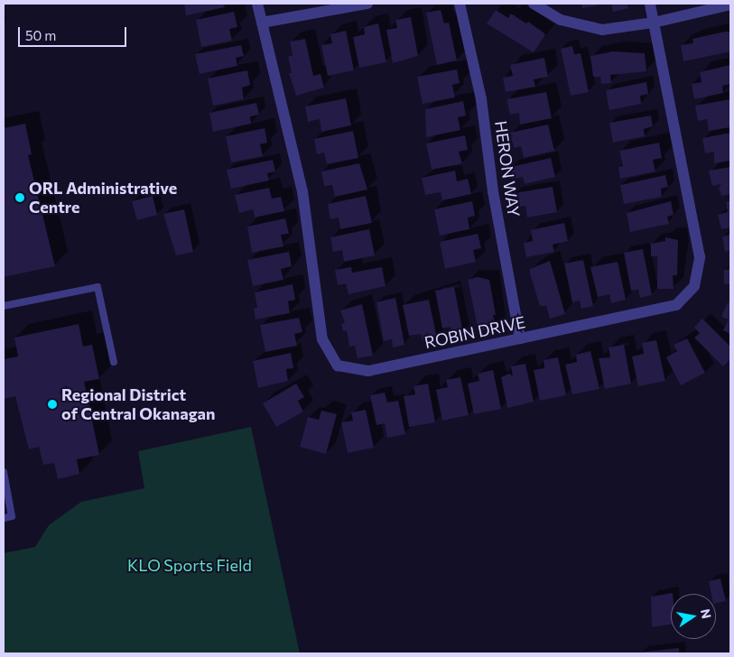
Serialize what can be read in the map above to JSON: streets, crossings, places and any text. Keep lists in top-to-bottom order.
{
  "streets": {
    "street": ["HERON WAY", "ROBIN DRIVE"]
  },
  "crossings": [
    ["HERON WAY", "ROBIN DRIVE"]
  ],
  "parks": ["KLO Sports Field"],
  "places": ["ORL Administrative Centre", "Regional District of Central Okanagan"],
  "scale_bar": "50 m",
  "north": "right"
}
